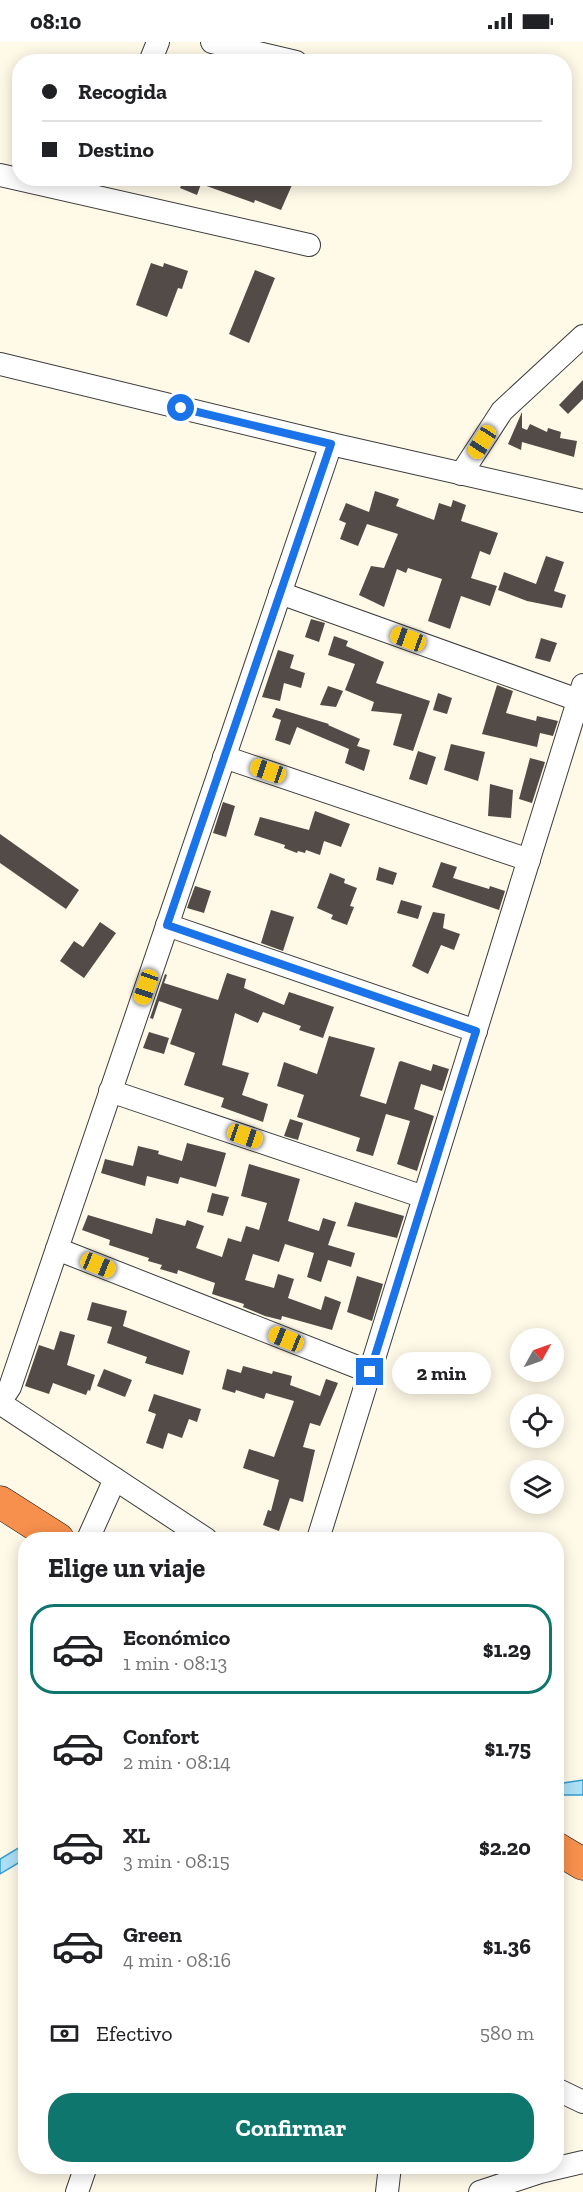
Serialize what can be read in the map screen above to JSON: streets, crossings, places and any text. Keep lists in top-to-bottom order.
{
  "north": "top right",
  "page": {
    "status": "08:10",
    "banner": ["Recogida", "Destino"],
    "bubble": "2 min",
    "heading": "Elige un viaje",
    "list": [
      {
        "name": "Económico",
        "note": "1 min · 08:13",
        "value": "$1.29"
      },
      {
        "name": "Confort",
        "note": "2 min · 08:14",
        "value": "$1.75"
      },
      {
        "name": "XL",
        "note": "3 min · 08:15",
        "value": "$2.20"
      },
      {
        "name": "Green",
        "note": "4 min · 08:16",
        "value": "$1.36"
      }
    ],
    "pay": ["Efectivo", "580 m"],
    "buttons": "Confirmar"
  }
}
